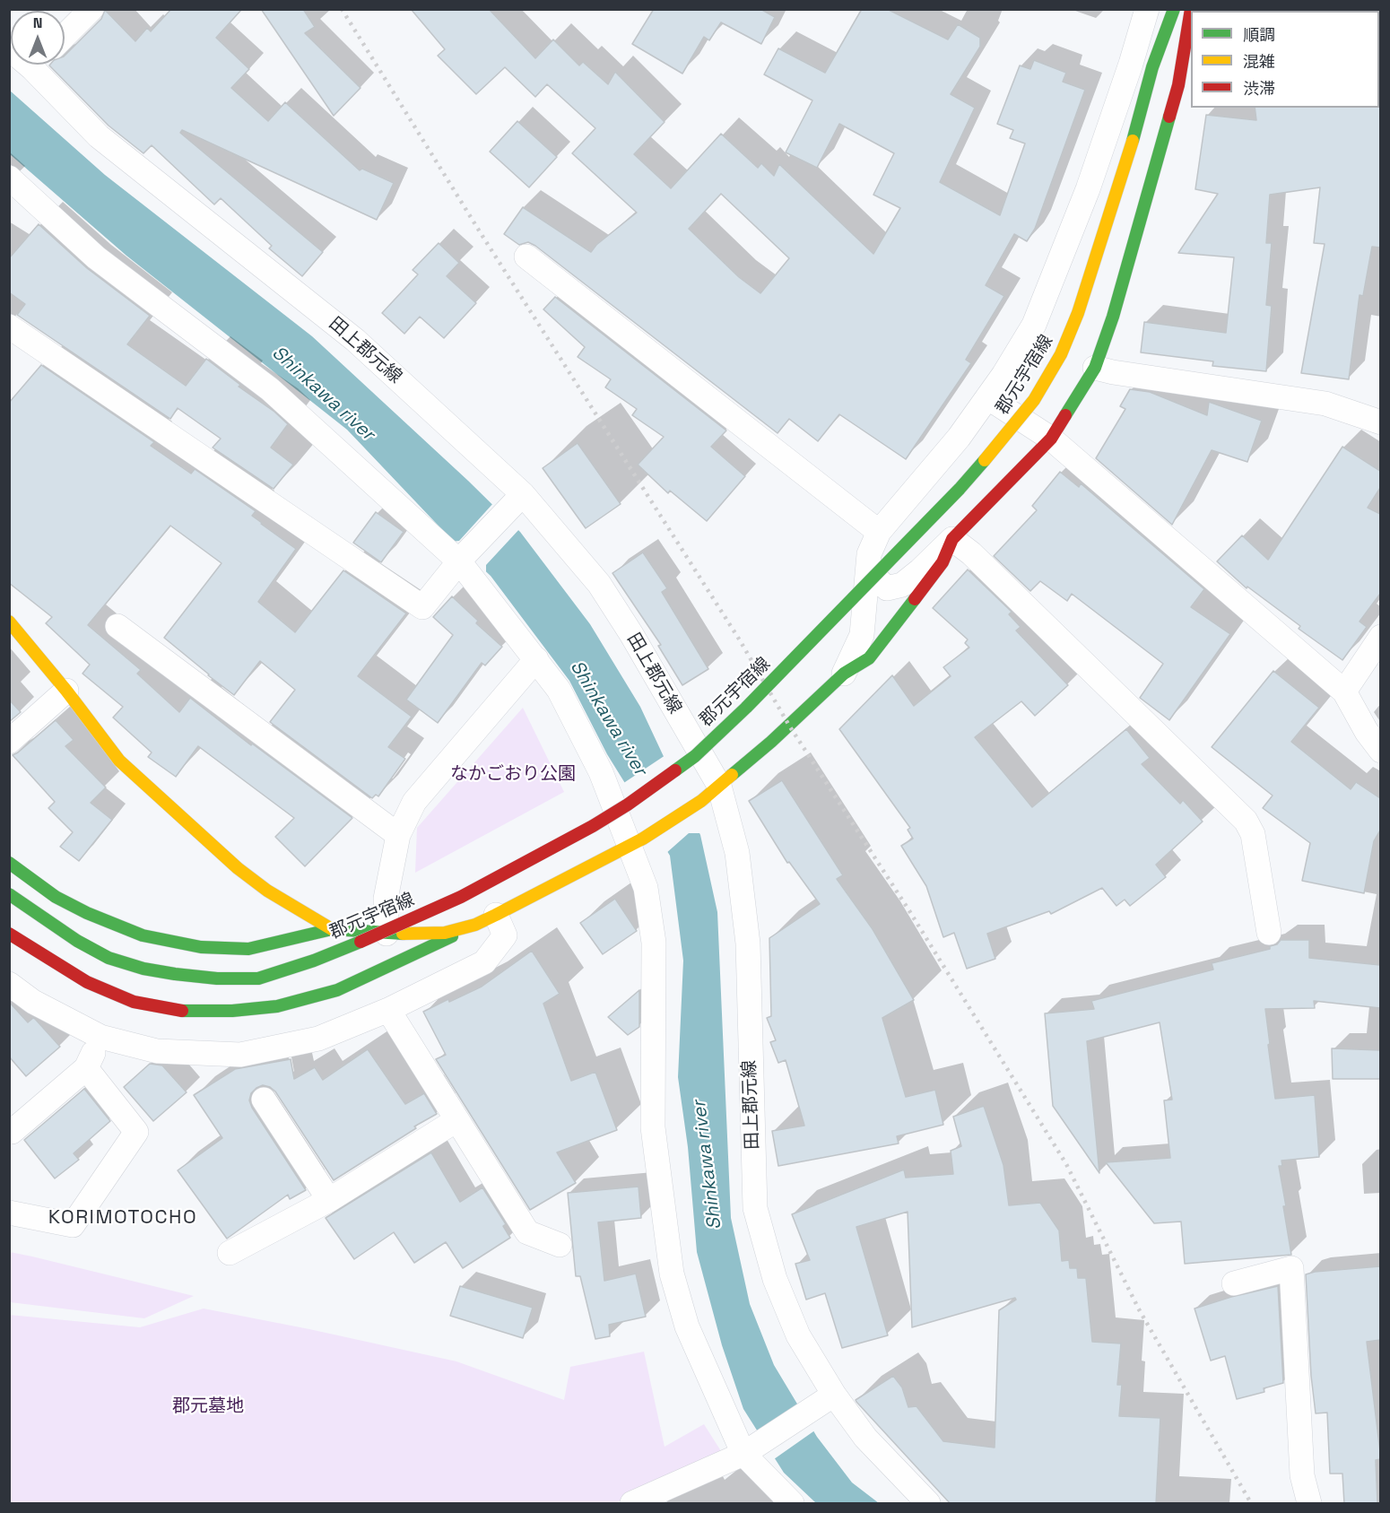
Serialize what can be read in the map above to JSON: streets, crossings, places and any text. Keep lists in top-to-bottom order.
{
  "streets": {
    "street": ["田上郡元線", "郡元宇宿線"]
  },
  "districts": ["KORIMOTOCHO"],
  "water": ["Shinkawa river"],
  "parks": ["なかごおり公園", "郡元墓地"],
  "legend": ["順調", "混雑", "渋滞"],
  "north": "top"
}
